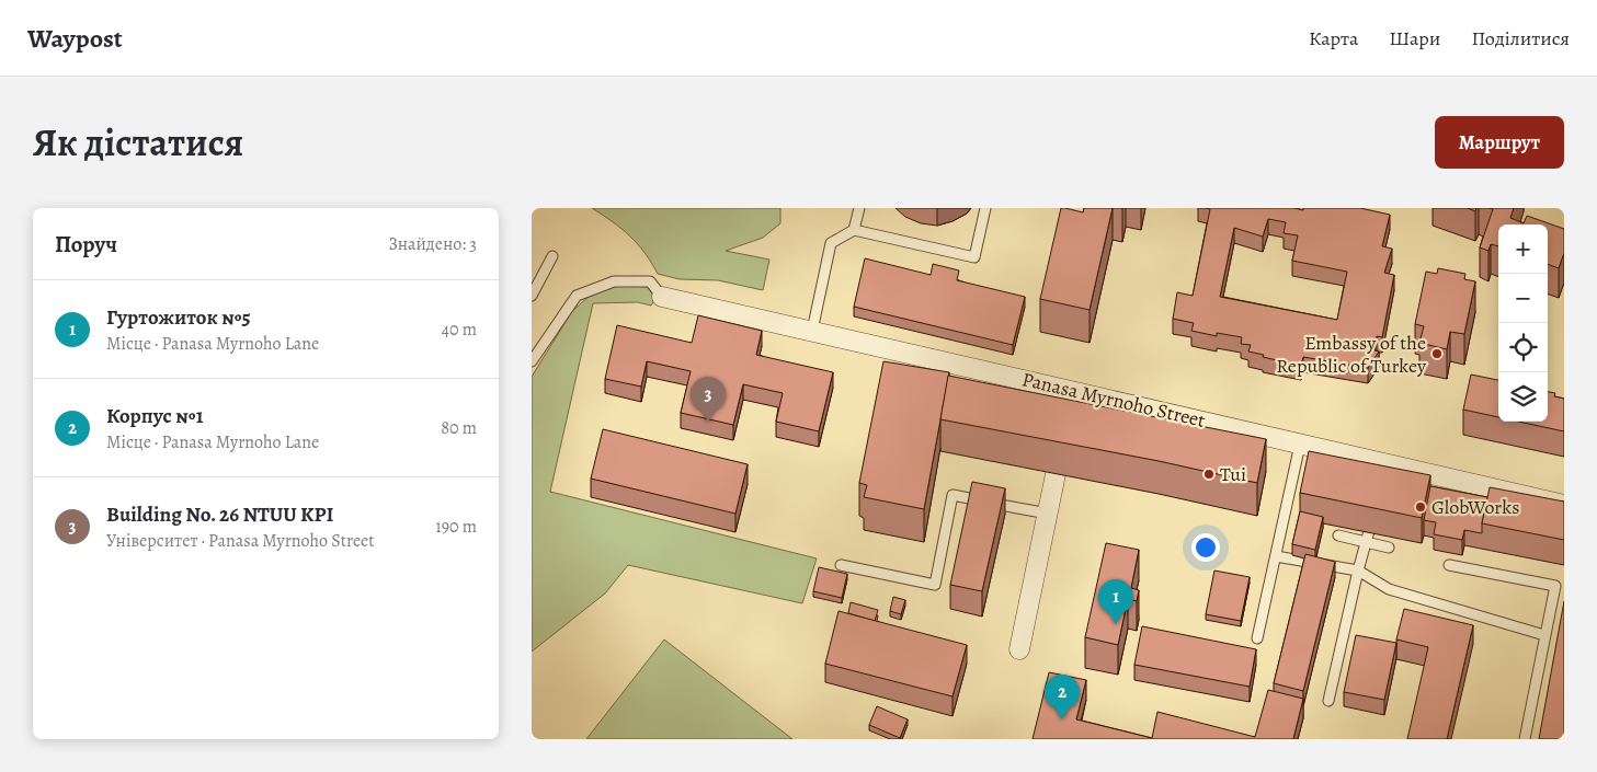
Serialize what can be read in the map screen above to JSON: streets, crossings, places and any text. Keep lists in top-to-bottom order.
{
  "streets": {
    "street": ["Panasa Myrnoho Street"]
  },
  "places": ["Embassy of the Republic of Turkey", "Tui", "GlobWorks"],
  "page": {
    "header": "Waypost",
    "nav": ["Карта", "Шари", "Поділитися"],
    "title": "Як дістатися",
    "buttons": "Маршрут",
    "heading": ["Поруч", "Знайдено: 3"],
    "map_buttons": ["+", "−"],
    "list": [
      {
        "mark": "1",
        "name": "Гуртожиток №5",
        "note": "Місце · Panasa Myrnoho Lane",
        "value": "40 m"
      },
      {
        "mark": "2",
        "name": "Корпус №1",
        "note": "Місце · Panasa Myrnoho Lane",
        "value": "80 m"
      },
      {
        "mark": "3",
        "name": "Building No. 26 NTUU KPI",
        "note": "Університет · Panasa Myrnoho Street",
        "value": "190 m"
      }
    ],
    "pins": ["3", "1", "2"]
  }
}
